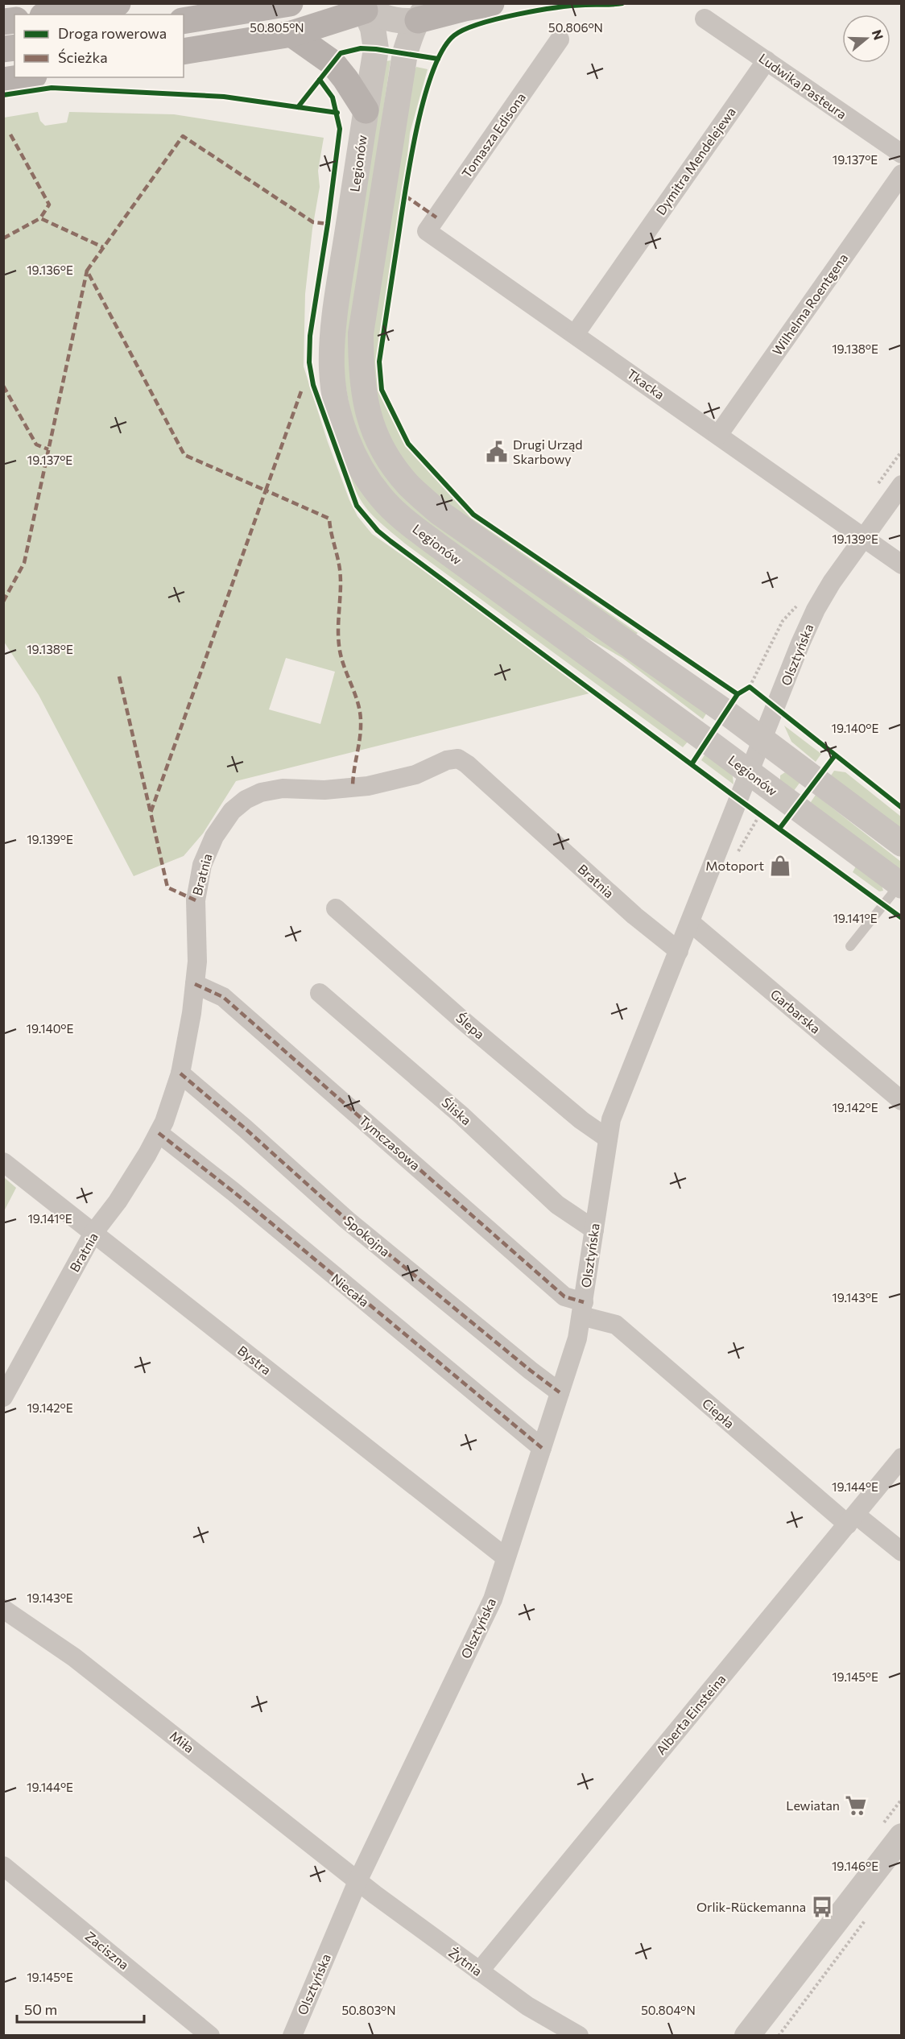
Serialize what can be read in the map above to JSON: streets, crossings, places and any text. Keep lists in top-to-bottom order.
{
  "streets": {
    "street": [
      "Ludwika Pasteura",
      "Tomasza Edisona",
      "Dymitra Mendelejewa",
      "Legionów",
      "Wilhelma Roentgena",
      "Tkacka",
      "Olsztyńska",
      "Bratnia",
      "Garbarska",
      "Ślepa",
      "Śliska",
      "Tymczasowa",
      "Spokojna",
      "Niecała",
      "Bystra",
      "Ciepła",
      "Alberta Einsteina",
      "Miła",
      "Zaciszna",
      "Żytnia"
    ]
  },
  "crossings": [
    ["Ludwika Pasteura", "Dymitra Mendelejewa"],
    ["Tomasza Edisona", "Tkacka"],
    ["Dymitra Mendelejewa", "Tkacka"],
    ["Legionów", "Olsztyńska"],
    ["Wilhelma Roentgena", "Tkacka"],
    ["Tkacka", "Olsztyńska"],
    ["Olsztyńska", "Bratnia"],
    ["Olsztyńska", "Garbarska"],
    ["Olsztyńska", "Ślepa"],
    ["Olsztyńska", "Śliska"],
    ["Olsztyńska", "Tymczasowa"],
    ["Olsztyńska", "Spokojna"],
    ["Olsztyńska", "Niecała"],
    ["Olsztyńska", "Bystra"],
    ["Olsztyńska", "Ciepła"],
    ["Olsztyńska", "Miła"],
    ["Olsztyńska", "Żytnia"],
    ["Bratnia", "Tymczasowa"],
    ["Bratnia", "Spokojna"],
    ["Bratnia", "Niecała"],
    ["Bratnia", "Bystra"],
    ["Tymczasowa", "Ciepła"],
    ["Ciepła", "Alberta Einsteina"],
    ["Alberta Einsteina", "Żytnia"],
    ["Miła", "Żytnia"]
  ],
  "places": {
    "public building": ["Drugi Urząd Skarbowy"],
    "shop": ["Motoport"],
    "supermarket": ["Lewiatan"],
    "bus stop": ["Orlik-Rückemanna"]
  },
  "legend": ["Droga rowerowa", "Ścieżka"],
  "scale_bar": "50 m",
  "north": "right",
  "coordinates": [
    "50.806°N",
    "50.805°N",
    "19.137°E",
    "19.136°E",
    "19.138°E",
    "19.139°E",
    "19.140°E",
    "19.141°E",
    "19.142°E",
    "19.143°E",
    "19.144°E",
    "19.145°E",
    "19.146°E",
    "50.803°N",
    "50.804°N"
  ]
}
